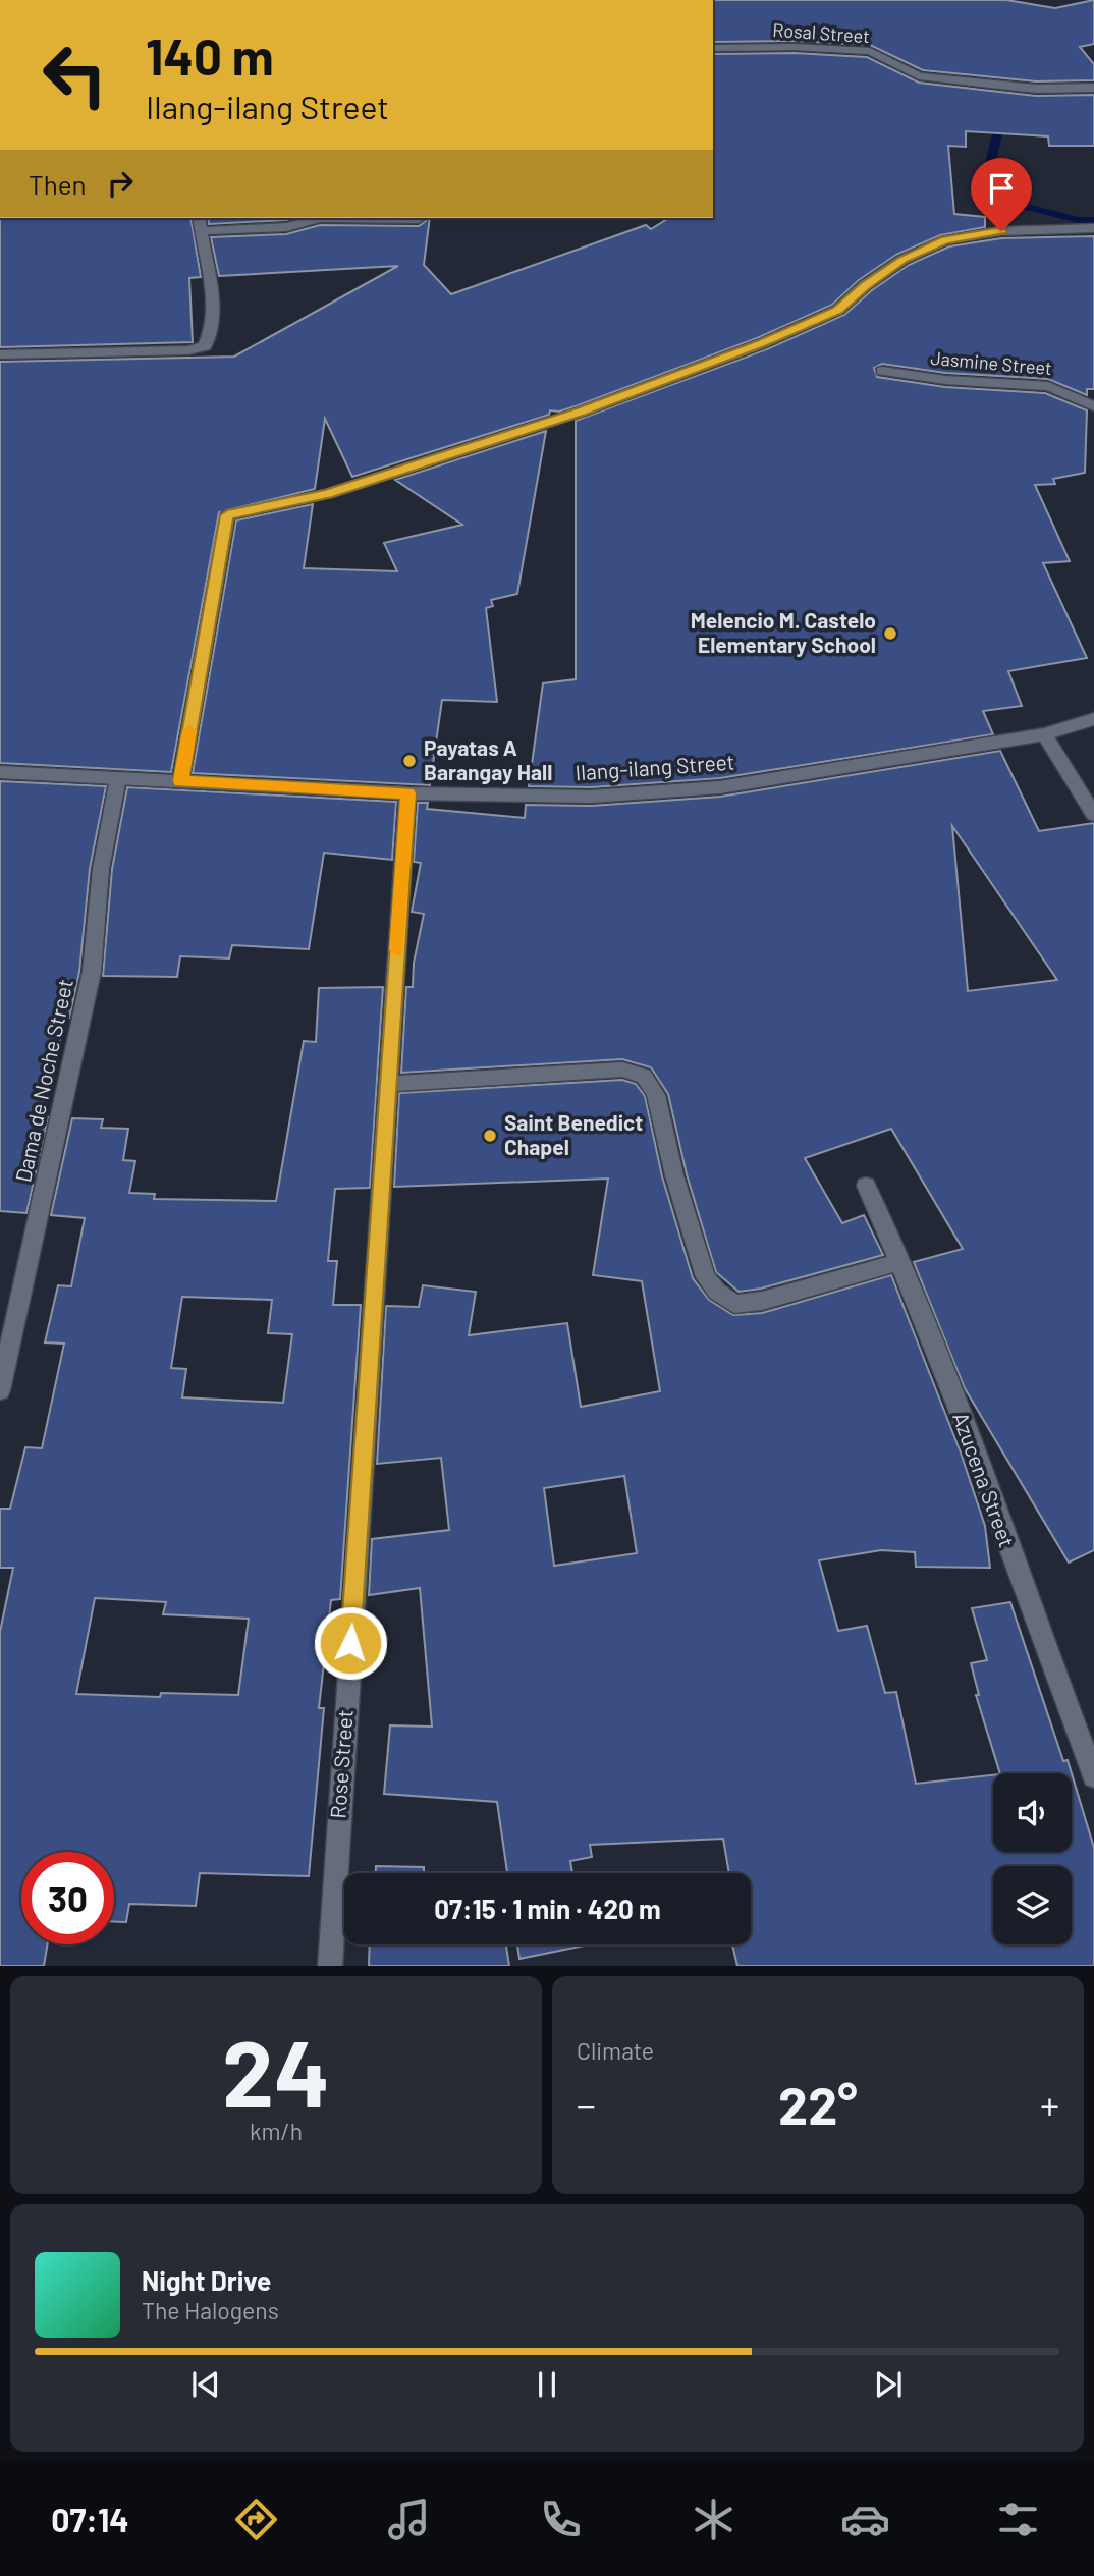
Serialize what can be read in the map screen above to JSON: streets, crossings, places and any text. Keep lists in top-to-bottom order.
{
  "streets": {
    "street": [
      "Rosal Street",
      "Jasmine Street",
      "Ilang-ilang Street",
      "Dama de Noche Street",
      "Azucena Street",
      "Rose Street"
    ]
  },
  "crossings": [
    ["Ilang-ilang Street", "Dama de Noche Street"],
    ["Ilang-ilang Street", "Rose Street"]
  ],
  "places": ["Melencio M. Castelo Elementary School", "Payatas A Barangay Hall", "Saint Benedict Chapel"],
  "page": {
    "turn": ["140 m", "Ilang-ilang Street"],
    "then": "Then",
    "limit": "30",
    "trip": "07:15 · 1 min · 420 m",
    "tile": [
      ["24", "km/h"],
      "Climate"
    ],
    "heat": ["−", "22°", "+"],
    "song": ["Night Drive", "The Halogens"],
    "tabs": "07:14"
  }
}
